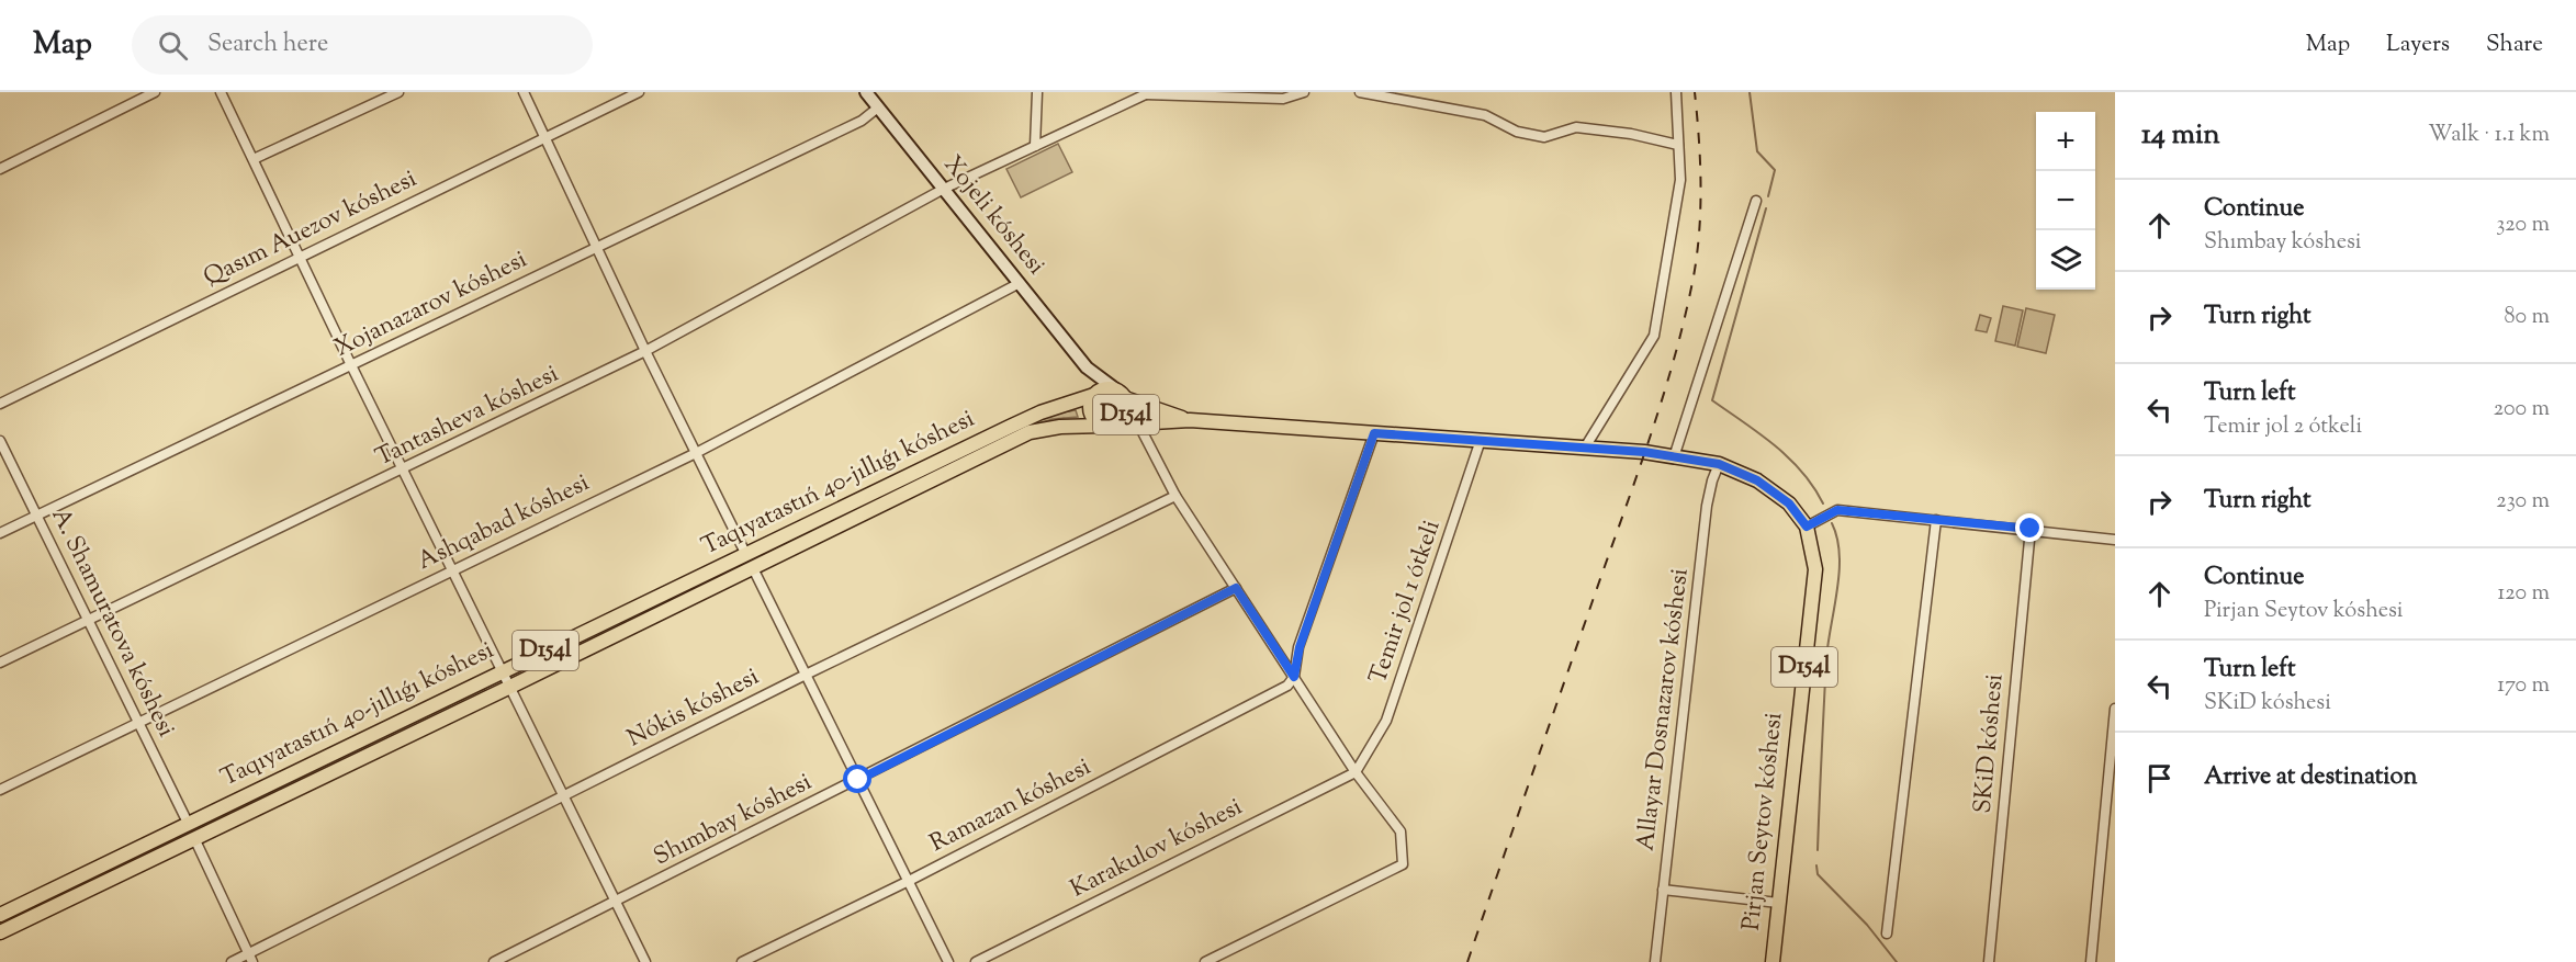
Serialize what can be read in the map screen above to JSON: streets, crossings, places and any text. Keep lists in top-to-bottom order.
{
  "streets": {
    "main road": ["D154l", "Taqıyatastıń 40-jıllıǵı kóshesi", "Pirjan Seytov kóshesi"],
    "street": [
      "Xojeli kóshesi",
      "Qasım Auezov kóshesi",
      "Xojanazarov kóshesi",
      "Tantasheva kóshesi",
      "Ashqabad kóshesi",
      "Temir jol 1 ótkeli",
      "A. Shamuratova kóshesi",
      "Nókis kóshesi",
      "Allayar Dosnazarov kóshesi",
      "SKiD kóshesi",
      "Ramazan kóshesi",
      "Shımbay kóshesi",
      "Karakulov kóshesi"
    ]
  },
  "crossings": [
    ["Xojeli kóshesi", "Xojanazarov kóshesi"],
    ["Xojeli kóshesi", "Tantasheva kóshesi"],
    ["Xojeli kóshesi", "Ashqabad kóshesi"],
    ["Xojanazarov kóshesi", "A. Shamuratova kóshesi"],
    ["D154l", "Taqıyatastıń 40-jıllıǵı kóshesi"],
    ["D154l", "Temir jol 1 ótkeli"],
    ["D154l", "Pirjan Seytov kóshesi"],
    ["Tantasheva kóshesi", "A. Shamuratova kóshesi"],
    ["Taqıyatastıń 40-jıllıǵı kóshesi", "A. Shamuratova kóshesi"],
    ["Ashqabad kóshesi", "A. Shamuratova kóshesi"],
    ["Temir jol 1 ótkeli", "Karakulov kóshesi"],
    ["Allayar Dosnazarov kóshesi", "Pirjan Seytov kóshesi"]
  ],
  "page": {
    "header": "Map",
    "search": "Search here",
    "nav": ["Map", "Layers", "Share"],
    "heading": ["14 min", "Walk · 1.1 km"],
    "map_buttons": ["+", "−"],
    "list": [
      ["Continue", "Shımbay kóshesi", "320 m"],
      ["Turn right", "80 m"],
      ["Turn left", "Temir jol 2 ótkeli", "200 m"],
      ["Turn right", "230 m"],
      ["Continue", "Pirjan Seytov kóshesi", "120 m"],
      ["Turn left", "SKiD kóshesi", "170 m"],
      "Arrive at destination"
    ]
  }
}
